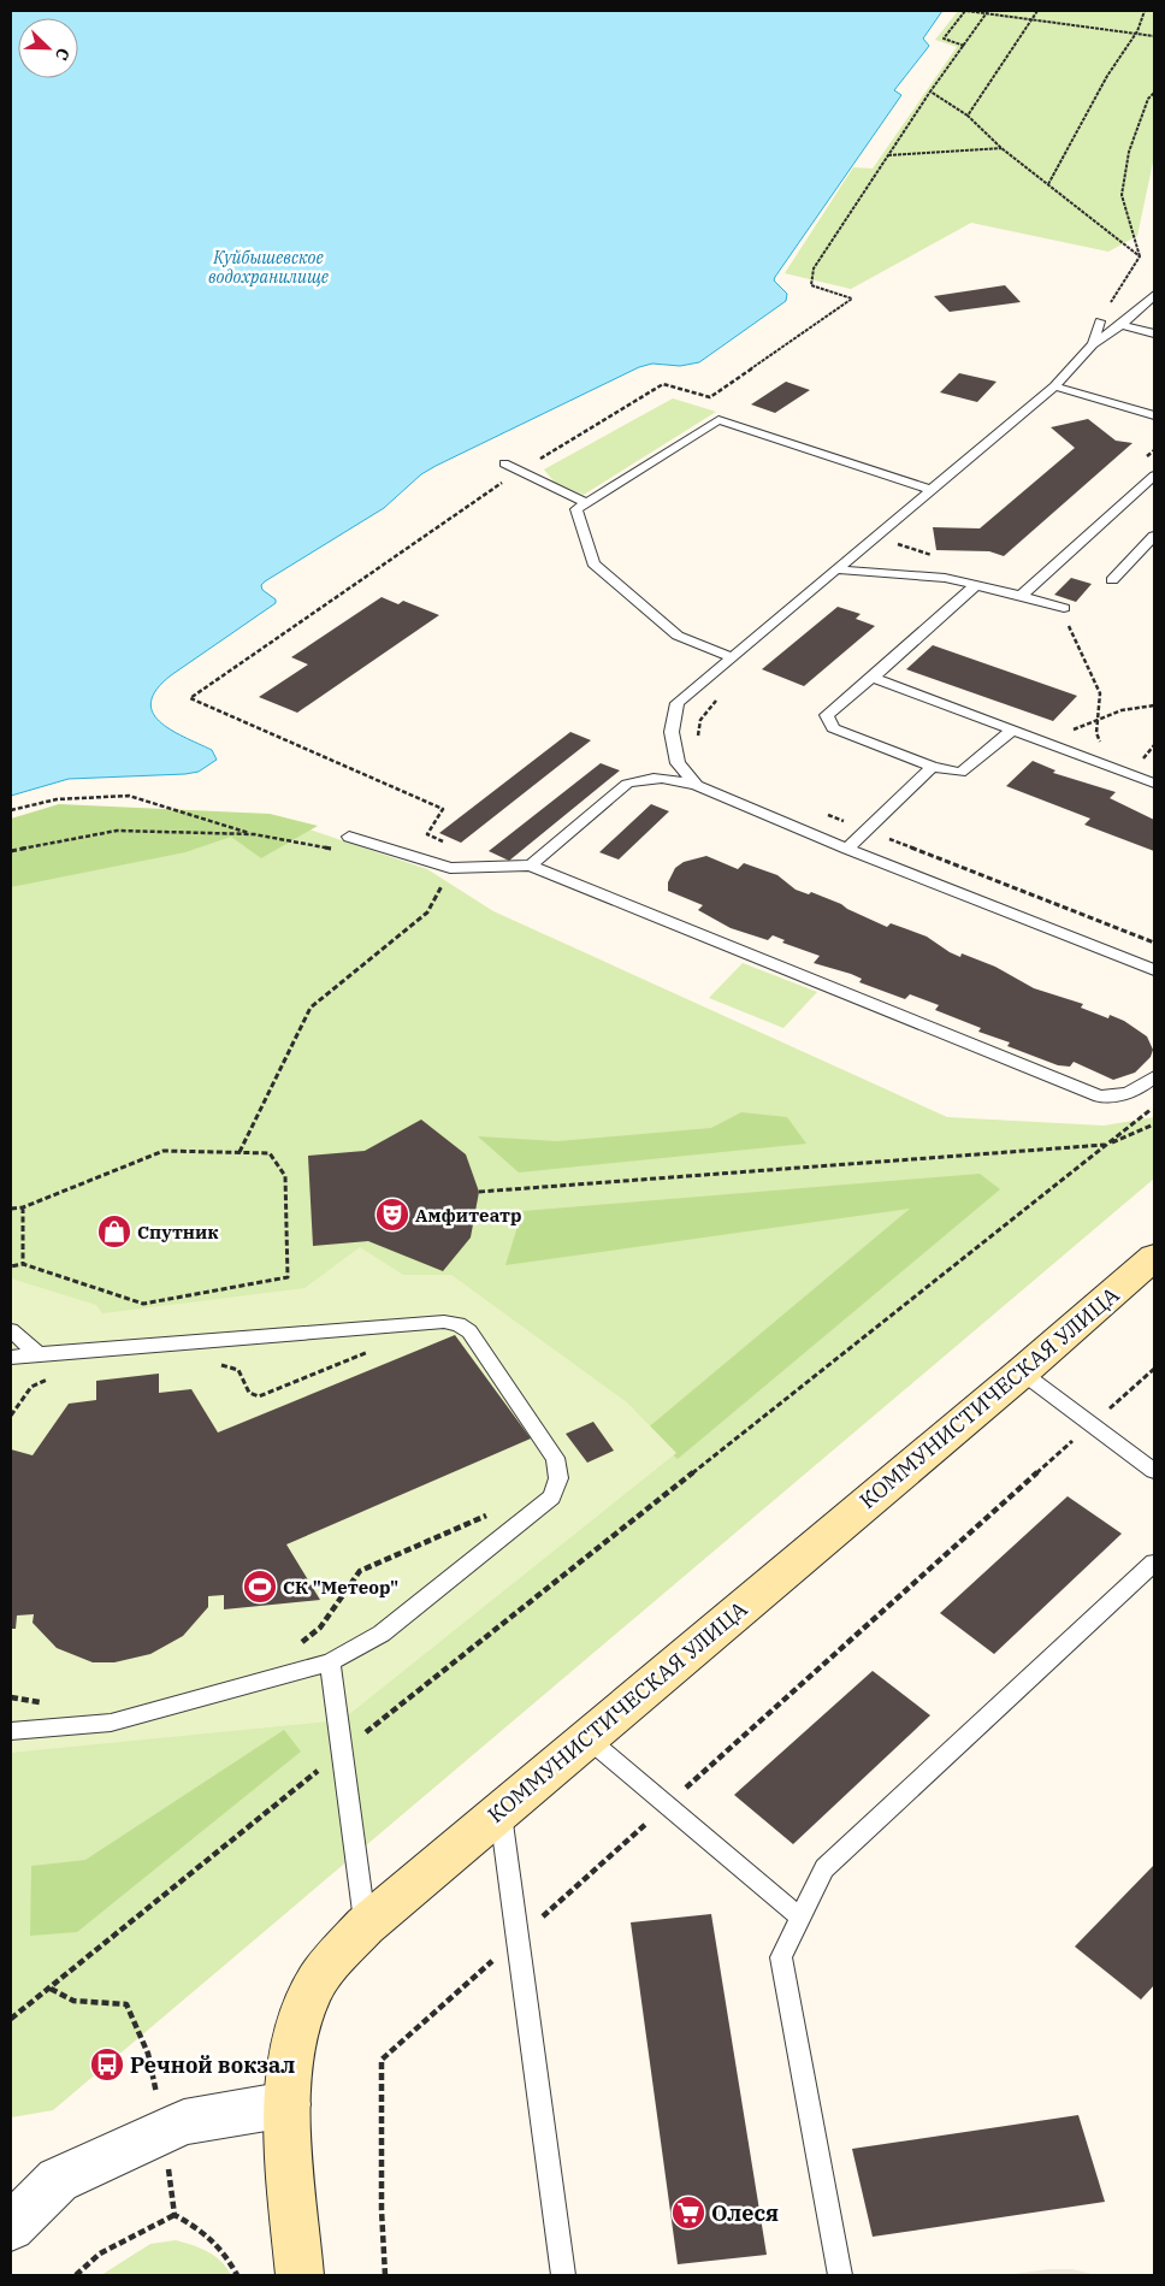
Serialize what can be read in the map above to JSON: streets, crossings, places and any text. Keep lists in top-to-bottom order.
{
  "streets": {
    "main road": ["КОММУНИСТИЧЕСКАЯ УЛИЦА"]
  },
  "water": ["Куйбышевское водохранилище"],
  "places": {
    "theatre": ["Амфитеатр"],
    "shop": ["Спутник"],
    "sports": ["СК \"Метеор\""],
    "bus stop": ["Речной вокзал"],
    "supermarket": ["Олеся"]
  },
  "north": "bottom right"
}
